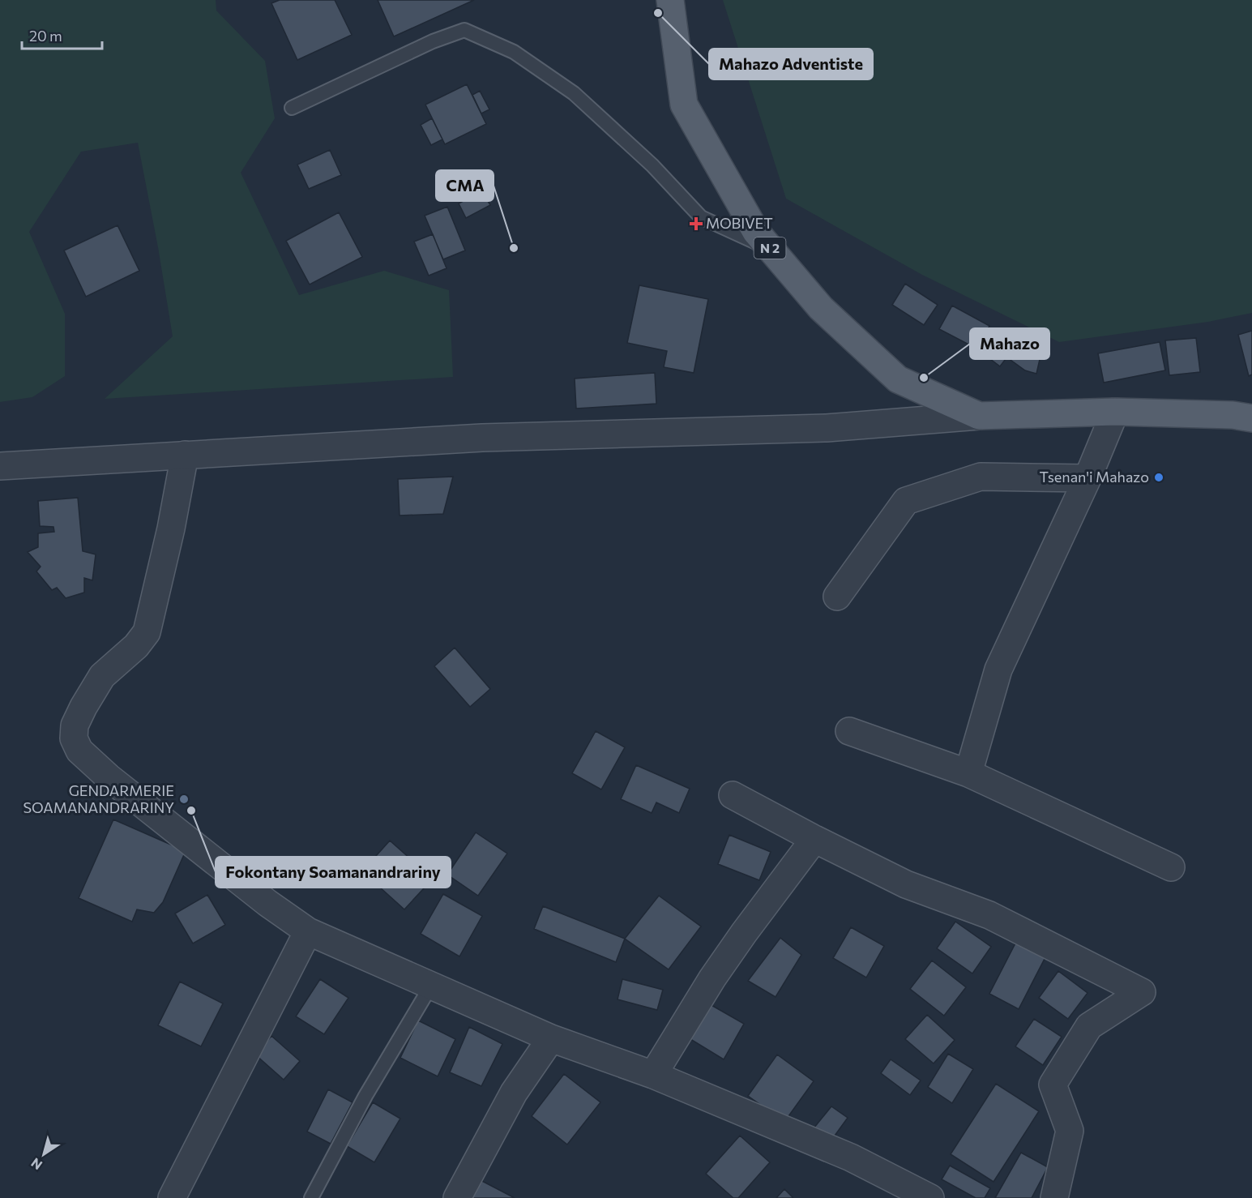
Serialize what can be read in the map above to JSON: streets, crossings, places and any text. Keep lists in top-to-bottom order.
{
  "streets": {
    "main road": ["N 2"]
  },
  "places": {
    "other": [
      "Mahazo Adventiste",
      "CMA",
      "Mahazo",
      "Tsenan'i Mahazo",
      "GENDARMERIE SOAMANANDRARINY",
      "Fokontany Soamanandrariny"
    ],
    "health": ["MOBIVET"]
  },
  "scale_bar": "20 m",
  "north": "bottom left"
}
